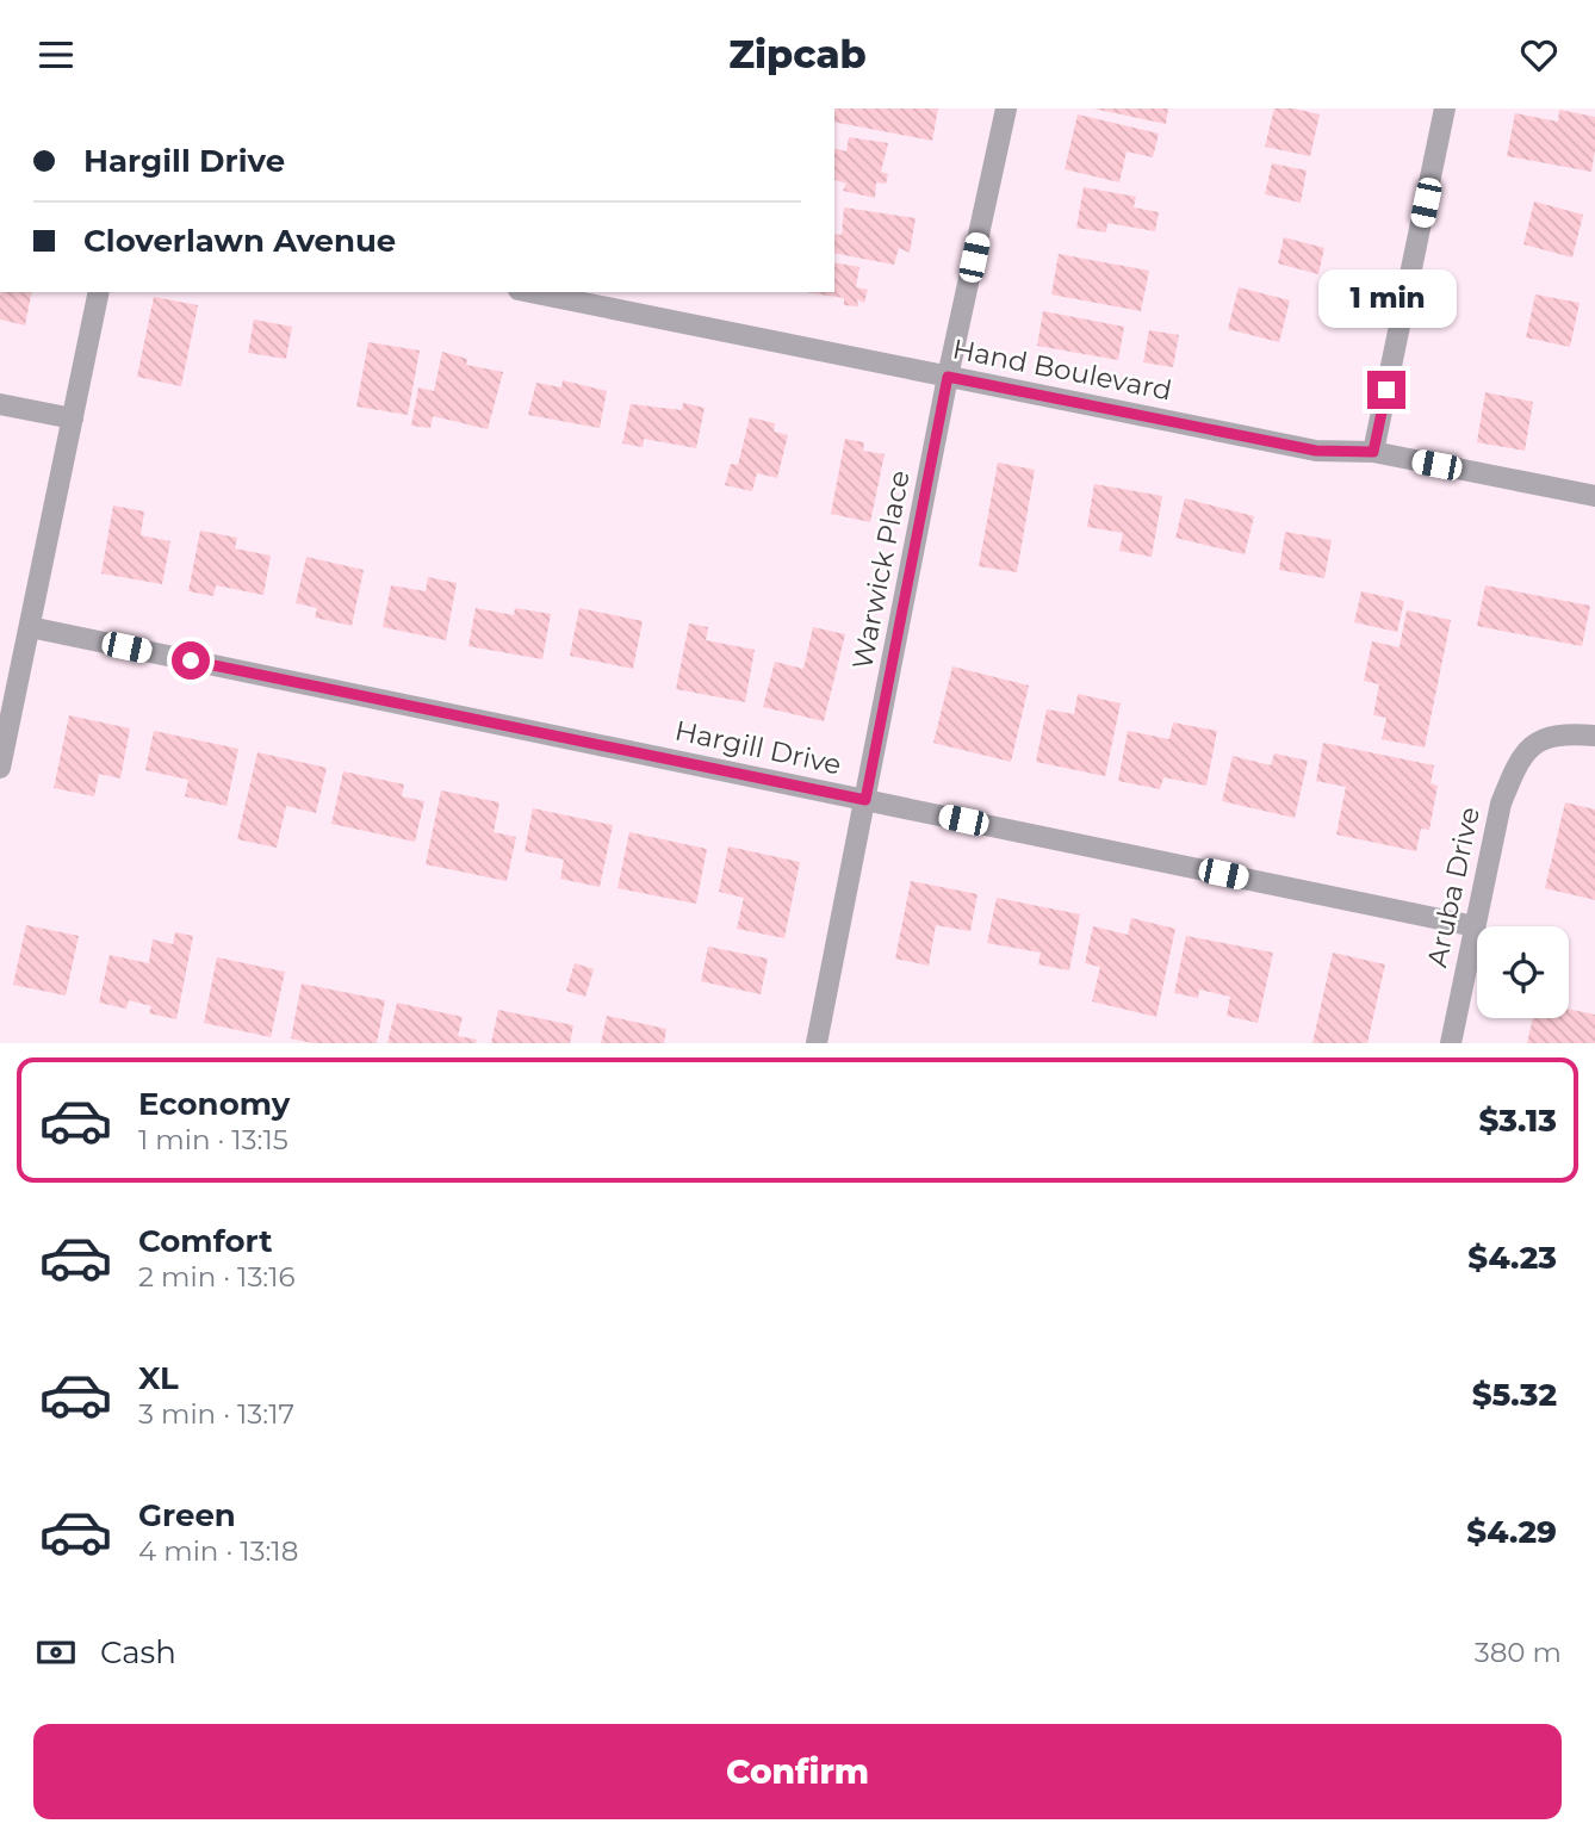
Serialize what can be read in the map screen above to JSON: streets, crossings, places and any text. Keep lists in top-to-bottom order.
{
  "streets": {
    "street": [
      "Hand Boulevard",
      "Warwick Place",
      "Hargill Drive",
      "Aruba Drive"
    ]
  },
  "crossings": [
    ["Hand Boulevard", "Warwick Place"],
    ["Warwick Place", "Hargill Drive"],
    ["Hargill Drive", "Aruba Drive"]
  ],
  "page": {
    "header": "Zipcab",
    "banner": ["Hargill Drive", "Cloverlawn Avenue"],
    "bubble": "1 min",
    "list": [
      {
        "name": "Economy",
        "note": "1 min · 13:15",
        "value": "$3.13"
      },
      {
        "name": "Comfort",
        "note": "2 min · 13:16",
        "value": "$4.23"
      },
      {
        "name": "XL",
        "note": "3 min · 13:17",
        "value": "$5.32"
      },
      {
        "name": "Green",
        "note": "4 min · 13:18",
        "value": "$4.29"
      }
    ],
    "pay": ["Cash", "380 m"],
    "buttons": "Confirm"
  }
}
